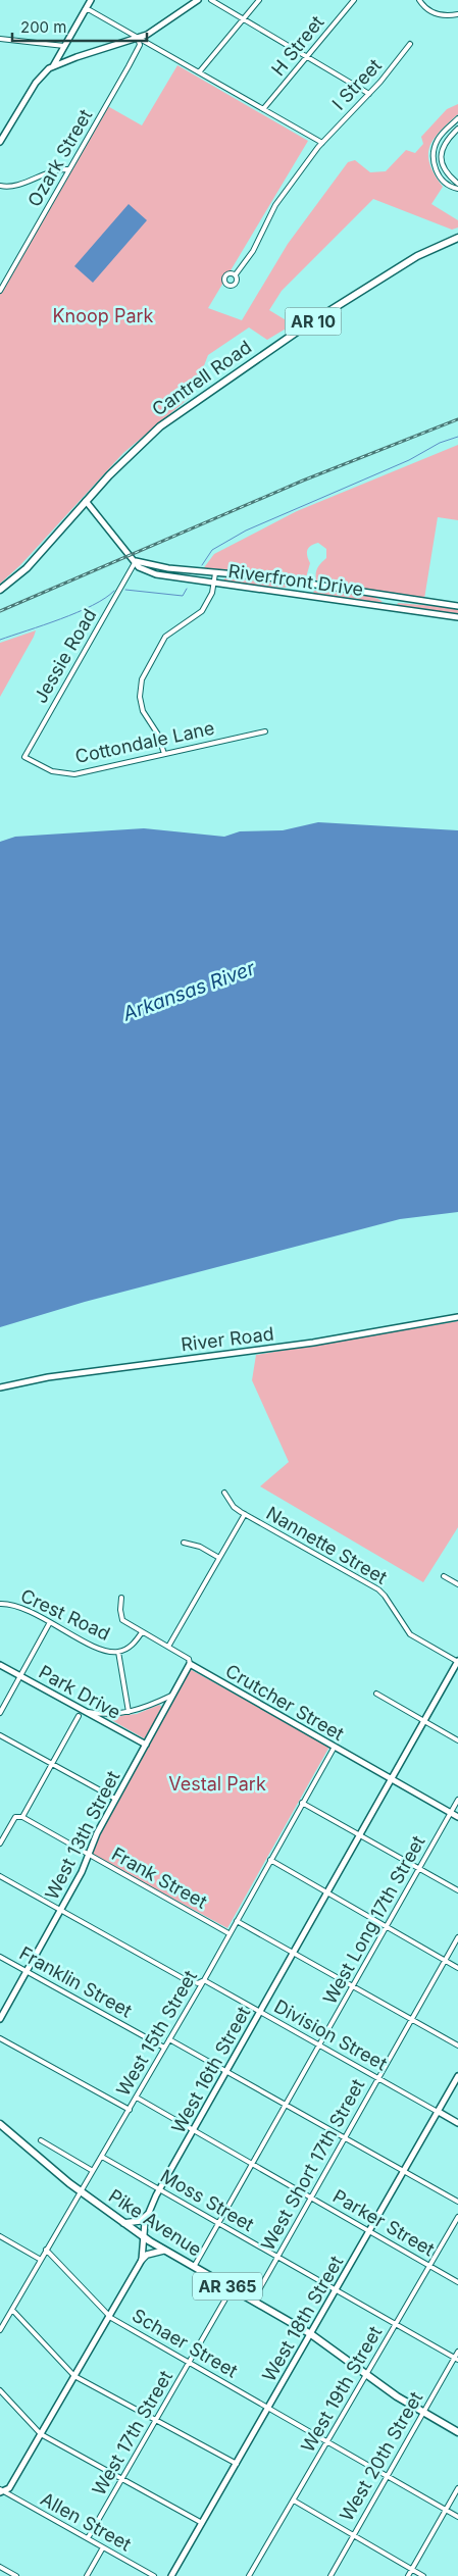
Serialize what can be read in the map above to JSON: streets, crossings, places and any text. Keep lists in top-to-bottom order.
{
  "streets": {
    "main road": [
      "AR 10",
      "Cantrell Road",
      "Pike Avenue",
      "AR 365"
    ],
    "street": [
      "H Street",
      "I Street",
      "Ozark Street",
      "Riverfront Drive",
      "Jessie Road",
      "Cottondale Lane",
      "River Road",
      "Nannette Street",
      "Crest Road",
      "Park Drive",
      "Crutcher Street",
      "West 13th Street",
      "Frank Street",
      "West Long 17th Street",
      "Franklin Street",
      "West 15th Street",
      "Division Street",
      "West 16th Street",
      "West Short 17th Street",
      "Moss Street",
      "Parker Street",
      "West 18th Street",
      "Schaer Street",
      "West 19th Street",
      "West 17th Street",
      "West 20th Street",
      "Allen Street"
    ]
  },
  "crossings": [
    ["Cantrell Road", "Riverfront Drive"],
    ["Riverfront Drive", "Jessie Road"],
    ["Jessie Road", "Cottondale Lane"],
    ["Nannette Street", "West 16th Street"],
    ["Crest Road", "Crutcher Street"],
    ["Park Drive", "West 13th Street"],
    ["Crutcher Street", "West 13th Street"],
    ["Crutcher Street", "West Long 17th Street"],
    ["Crutcher Street", "West 15th Street"],
    ["Crutcher Street", "West 16th Street"],
    ["West 13th Street", "Frank Street"],
    ["West 13th Street", "Franklin Street"],
    ["West 13th Street", "Division Street"],
    ["Frank Street", "West 15th Street"],
    ["West Long 17th Street", "Division Street"],
    ["West Long 17th Street", "Moss Street"],
    ["West Long 17th Street", "Pike Avenue"],
    ["West Long 17th Street", "Parker Street"],
    ["Franklin Street", "West 15th Street"],
    ["West 15th Street", "Division Street"],
    ["West 15th Street", "Moss Street"],
    ["West 15th Street", "Pike Avenue"],
    ["West 15th Street", "Parker Street"],
    ["West 15th Street", "Schaer Street"],
    ["Division Street", "West 16th Street"],
    ["Division Street", "West Short 17th Street"],
    ["Division Street", "West 18th Street"],
    ["West 16th Street", "Moss Street"],
    ["West 16th Street", "Pike Avenue"],
    ["West 16th Street", "Parker Street"],
    ["West 16th Street", "Schaer Street"],
    ["West 16th Street", "Allen Street"],
    ["West Short 17th Street", "Moss Street"],
    ["West Short 17th Street", "Pike Avenue"],
    ["West Short 17th Street", "Parker Street"],
    ["Moss Street", "West 18th Street"],
    ["Moss Street", "West 19th Street"],
    ["Moss Street", "West 20th Street"],
    ["Pike Avenue", "West 18th Street"],
    ["Pike Avenue", "West 19th Street"],
    ["Pike Avenue", "West 17th Street"],
    ["Pike Avenue", "West 20th Street"],
    ["Parker Street", "West 18th Street"],
    ["Parker Street", "West 19th Street"],
    ["West 18th Street", "Schaer Street"],
    ["Schaer Street", "West 19th Street"],
    ["Schaer Street", "West 17th Street"],
    ["Schaer Street", "West 20th Street"],
    ["West 17th Street", "Allen Street"]
  ],
  "water": ["Arkansas River"],
  "parks": ["Knoop Park", "Vestal Park"],
  "scale_bar": "200 m"
}
